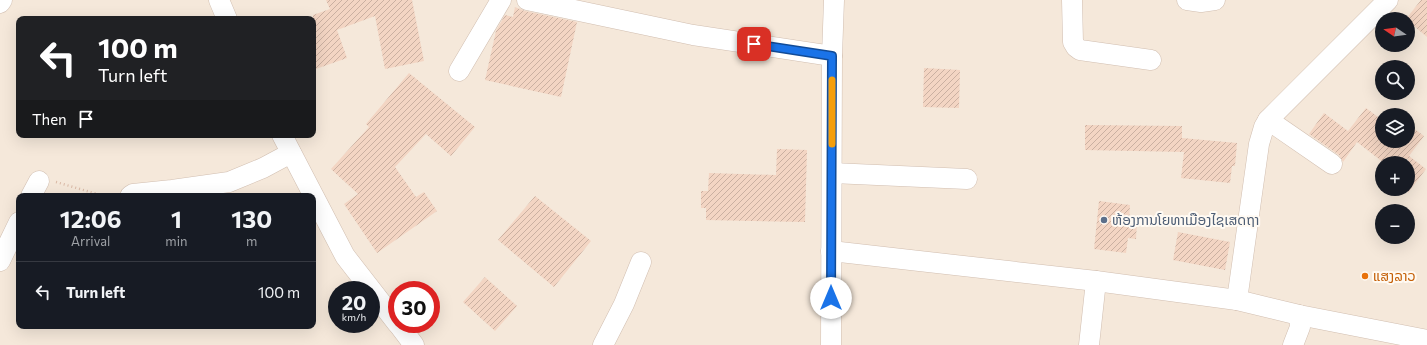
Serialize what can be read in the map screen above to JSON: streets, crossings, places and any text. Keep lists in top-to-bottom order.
{
  "places": ["ຫ້ອງການໂຍທາເມືອງໄຊເສດຖາ", "ແສງລາວ"],
  "north": "left",
  "page": {
    "map_buttons": ["+", "−"],
    "turn": ["100 m", "Turn left"],
    "then": "Then",
    "eta": [
      "12:06",
      "Arrival",
      "1",
      "min",
      "130",
      "m"
    ],
    "list": [
      {
        "name": "Turn left",
        "value": "100 m"
      }
    ],
    "speed": "20 km/h",
    "limit": "30"
  }
}
